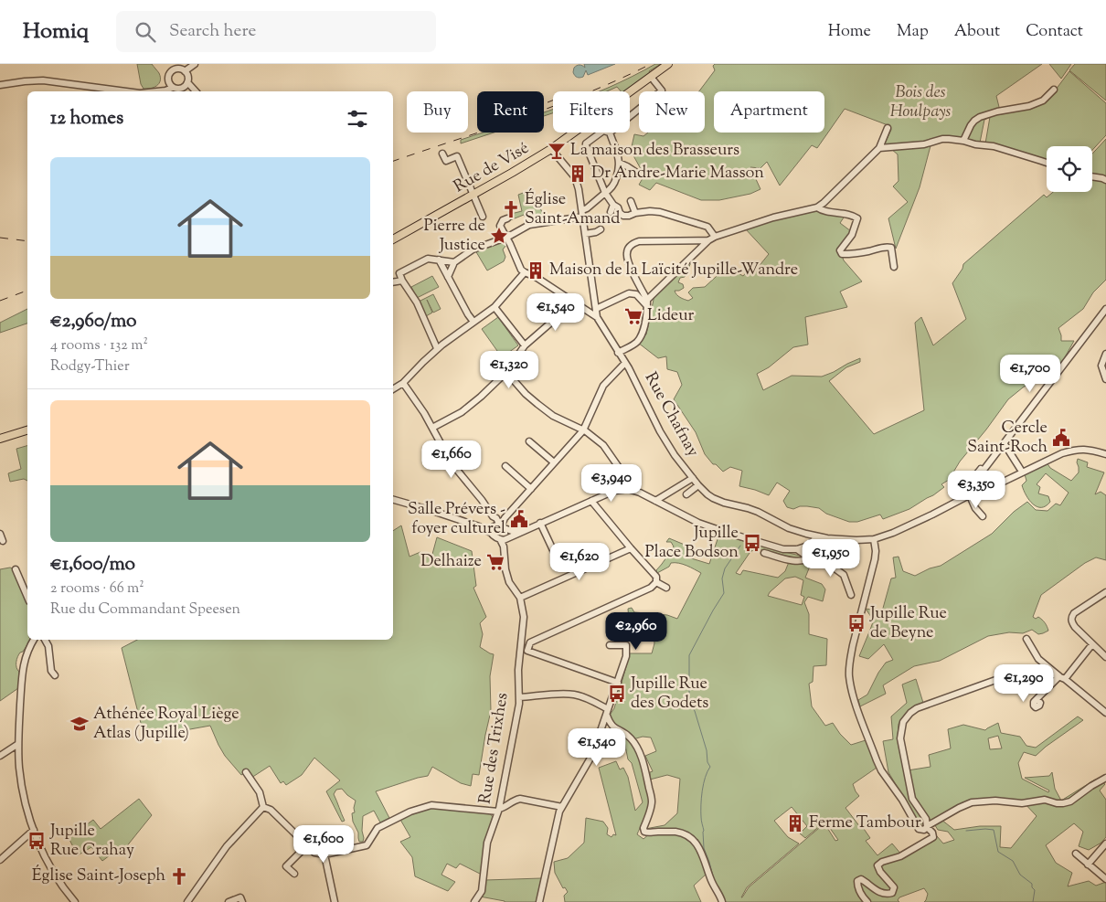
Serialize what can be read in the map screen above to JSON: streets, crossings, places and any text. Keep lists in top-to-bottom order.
{
  "streets": {
    "main road": ["Rue de Visé"],
    "street": ["Rue Chafnay", "Rue des Trixhes"]
  },
  "parks": ["Bois des Houlpays"],
  "places": {
    "bar": ["La maison des Brasseurs"],
    "building": ["Dr Andre-Marie Masson", "Maison de la Laïcité Jupille-Wandre", "Ferme Tambour"],
    "church": ["Église Saint-Amand", "Église Saint-Joseph"],
    "place": ["Pierre de Justice"],
    "supermarket": ["Lideur", "Delhaize"],
    "public building": ["Cercle Saint-Roch", "Salle Prévers - foyer culturel"],
    "bus stop": [
      "Jupille Place Bodson",
      "Jupille Rue de Beyne",
      "Jupille Rue des Godets",
      "Jupille Rue Crahay"
    ],
    "school or university": ["Athénée Royal Liège Atlas (Jupille)"]
  },
  "page": {
    "header": "Homiq",
    "search": "Search here",
    "nav": [
      "Home",
      "Map",
      "About",
      "Contact"
    ],
    "chip": [
      "Buy",
      "Rent",
      "Filters",
      "New",
      "Apartment"
    ],
    "heading": "12 homes",
    "list": [
      {
        "name": "€2,960/mo",
        "note": "4 rooms · 132 m² · Rodgy-Thier"
      },
      {
        "name": "€1,600/mo",
        "note": "2 rooms · 66 m² · Rue du Commandant Speesen"
      }
    ],
    "price": [
      "€1,540",
      "€1,320",
      "€1,700",
      "€1,660",
      "€3,940",
      "€3,350",
      "€1,950",
      "€1,620",
      "€2,960",
      "€1,290",
      "€1,540",
      "€1,600"
    ]
  }
}
